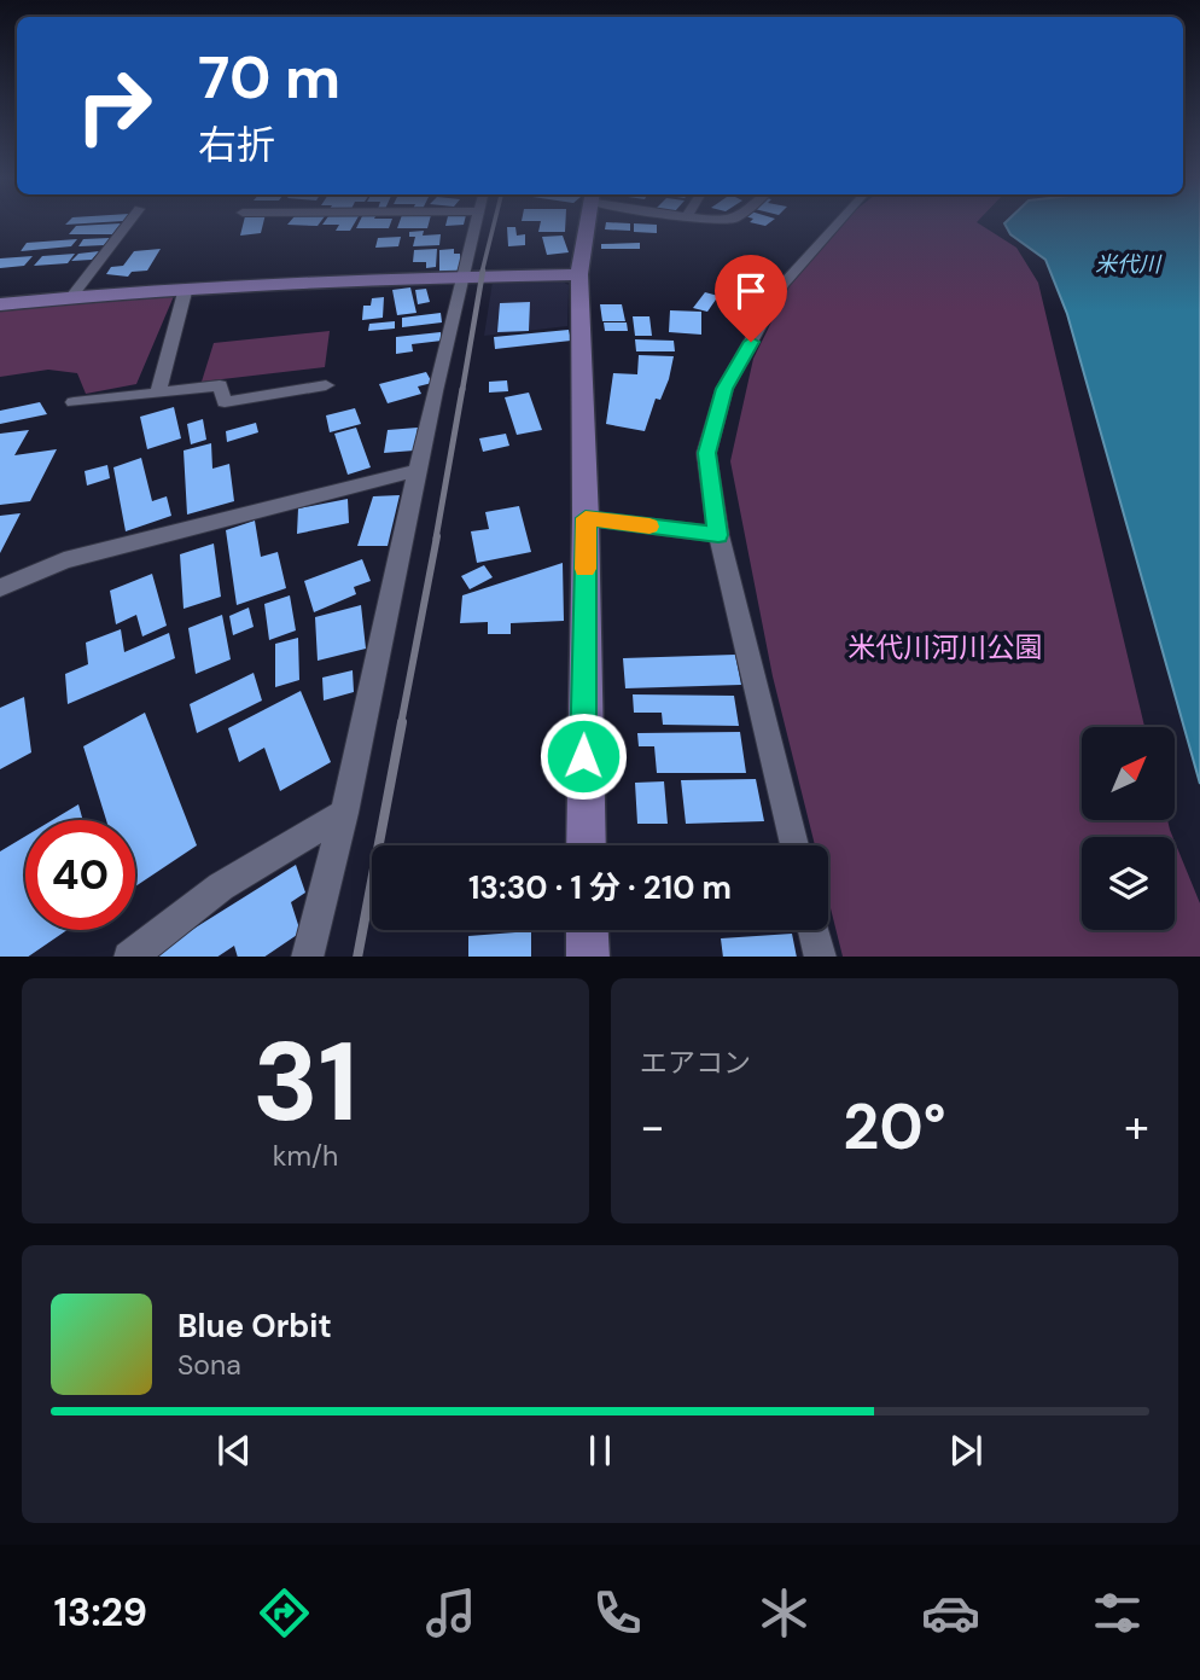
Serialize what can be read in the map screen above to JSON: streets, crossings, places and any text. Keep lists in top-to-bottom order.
{
  "water": ["米代川"],
  "parks": ["米代川河川公園"],
  "north": "top right",
  "page": {
    "turn": ["70 m", "右折"],
    "limit": "40",
    "trip": "13:30 · 1 分 · 210 m",
    "tile": [
      ["31", "km/h"],
      "エアコン"
    ],
    "heat": ["−", "20°", "+"],
    "song": ["Blue Orbit", "Sona"],
    "tabs": "13:29"
  }
}
